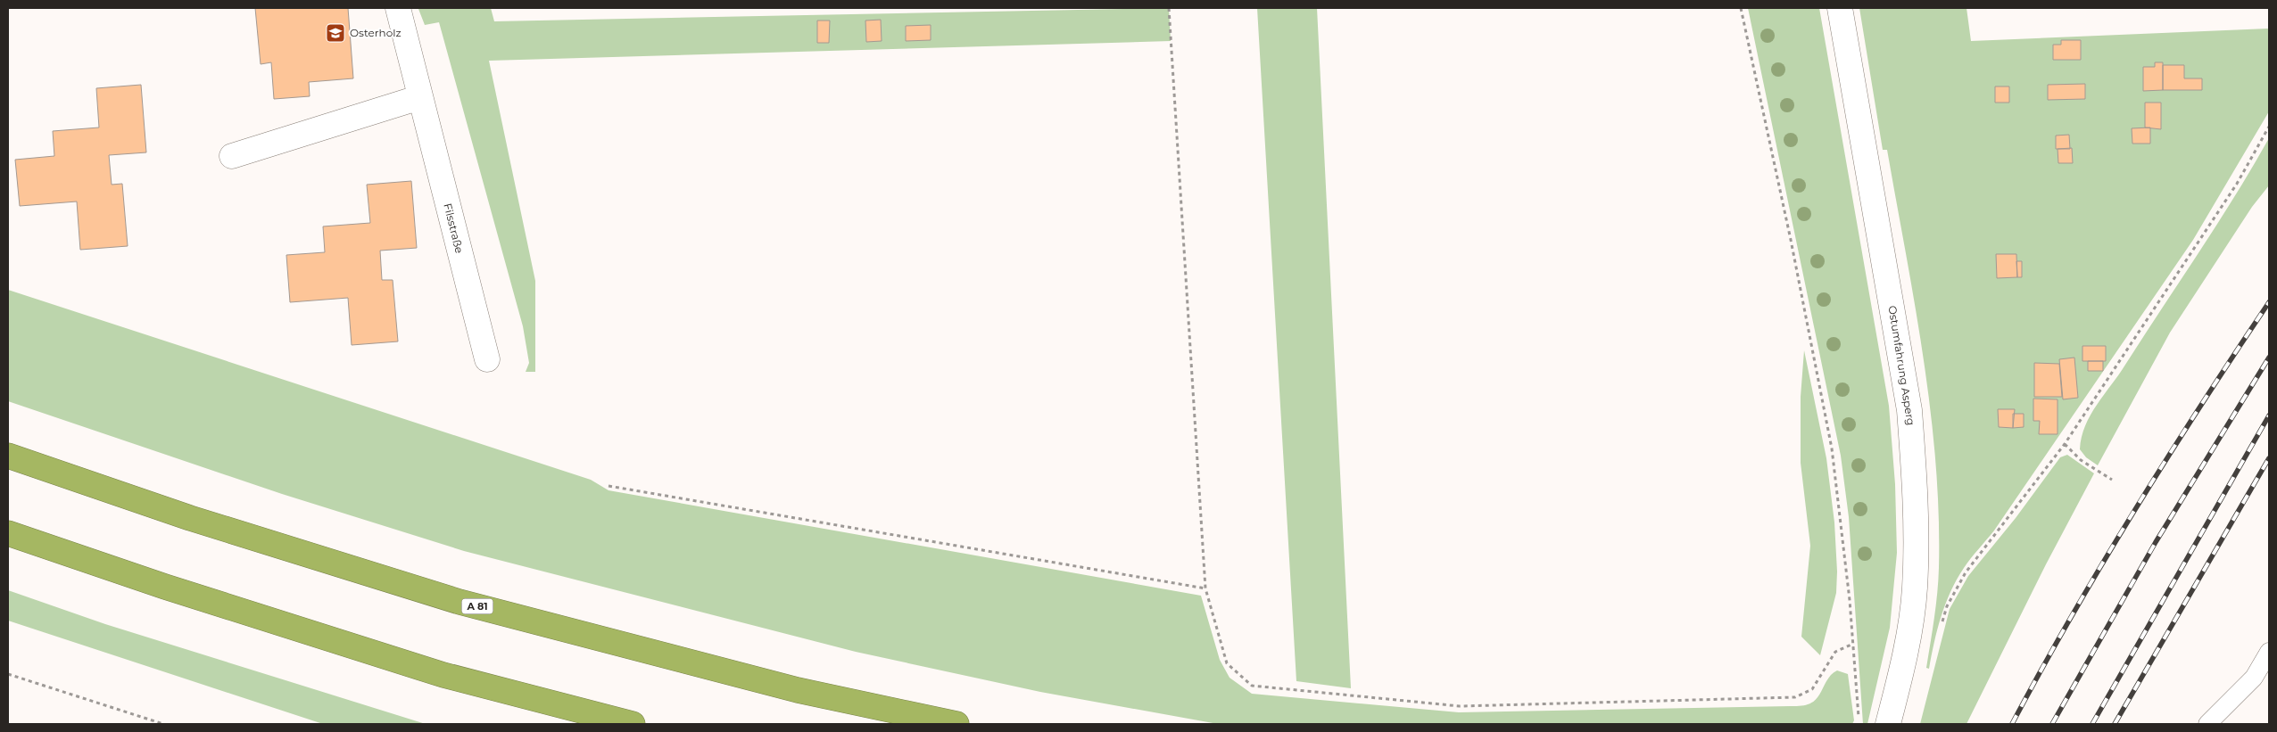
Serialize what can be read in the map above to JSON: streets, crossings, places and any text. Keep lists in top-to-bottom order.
{
  "streets": {
    "highway": ["A 81"],
    "street": ["Filsstraße", "Ostumfahrung Asperg"]
  },
  "places": {
    "school or university": ["Osterholz"]
  }
}
